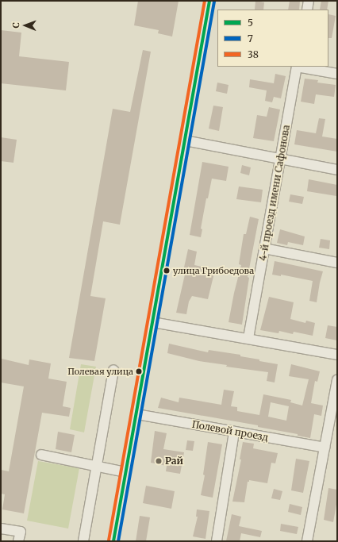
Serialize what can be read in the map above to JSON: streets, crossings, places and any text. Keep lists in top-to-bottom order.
{
  "streets": {
    "street": ["4-й проезд имени Сафонова", "Полевой проезд"]
  },
  "places": ["улица Грибоедова", "Полевая улица", "Рай"],
  "lines": ["transit line 5", "transit line 38", "transit line 7"],
  "legend": ["5", "7", "38"],
  "north": "left"
}
